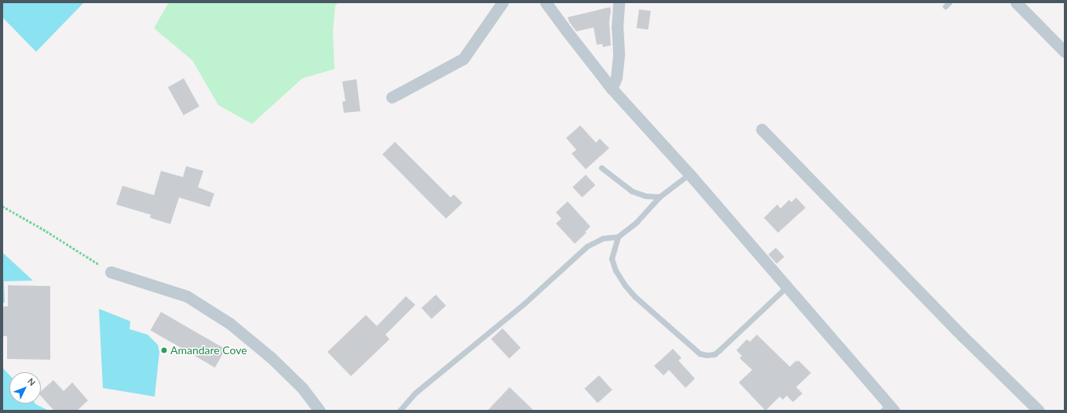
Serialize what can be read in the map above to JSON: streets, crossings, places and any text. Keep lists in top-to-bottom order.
{
  "places": ["Amandare Cove"],
  "north": "top right"
}
